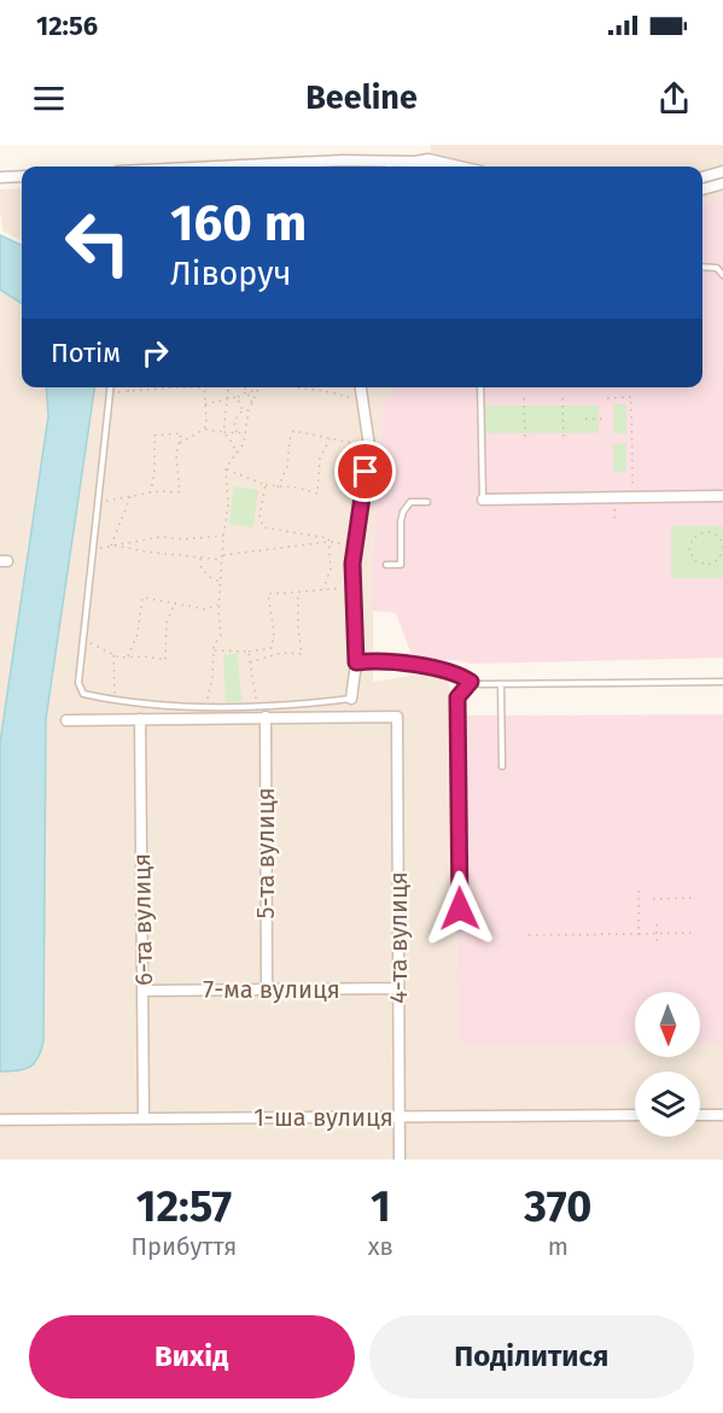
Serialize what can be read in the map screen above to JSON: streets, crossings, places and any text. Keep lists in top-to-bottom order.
{
  "streets": {
    "street": [
      "5-та вулиця",
      "6-та вулиця",
      "4-та вулиця",
      "7-ма вулиця",
      "1-ша вулиця"
    ]
  },
  "crossings": [
    ["5-та вулиця", "4-та вулиця"],
    ["5-та вулиця", "7-ма вулиця"],
    ["6-та вулиця", "7-ма вулиця"],
    ["6-та вулиця", "1-ша вулиця"],
    ["4-та вулиця", "7-ма вулиця"],
    ["4-та вулиця", "1-ша вулиця"]
  ],
  "north": "bottom",
  "page": {
    "status": "12:56",
    "header": "Beeline",
    "turn": ["160 m", "Ліворуч"],
    "then": "Потім",
    "eta": [
      "12:57",
      "Прибуття",
      "1",
      "хв",
      "370",
      "m"
    ],
    "buttons": ["Вихід", "Поділитися"]
  }
}
